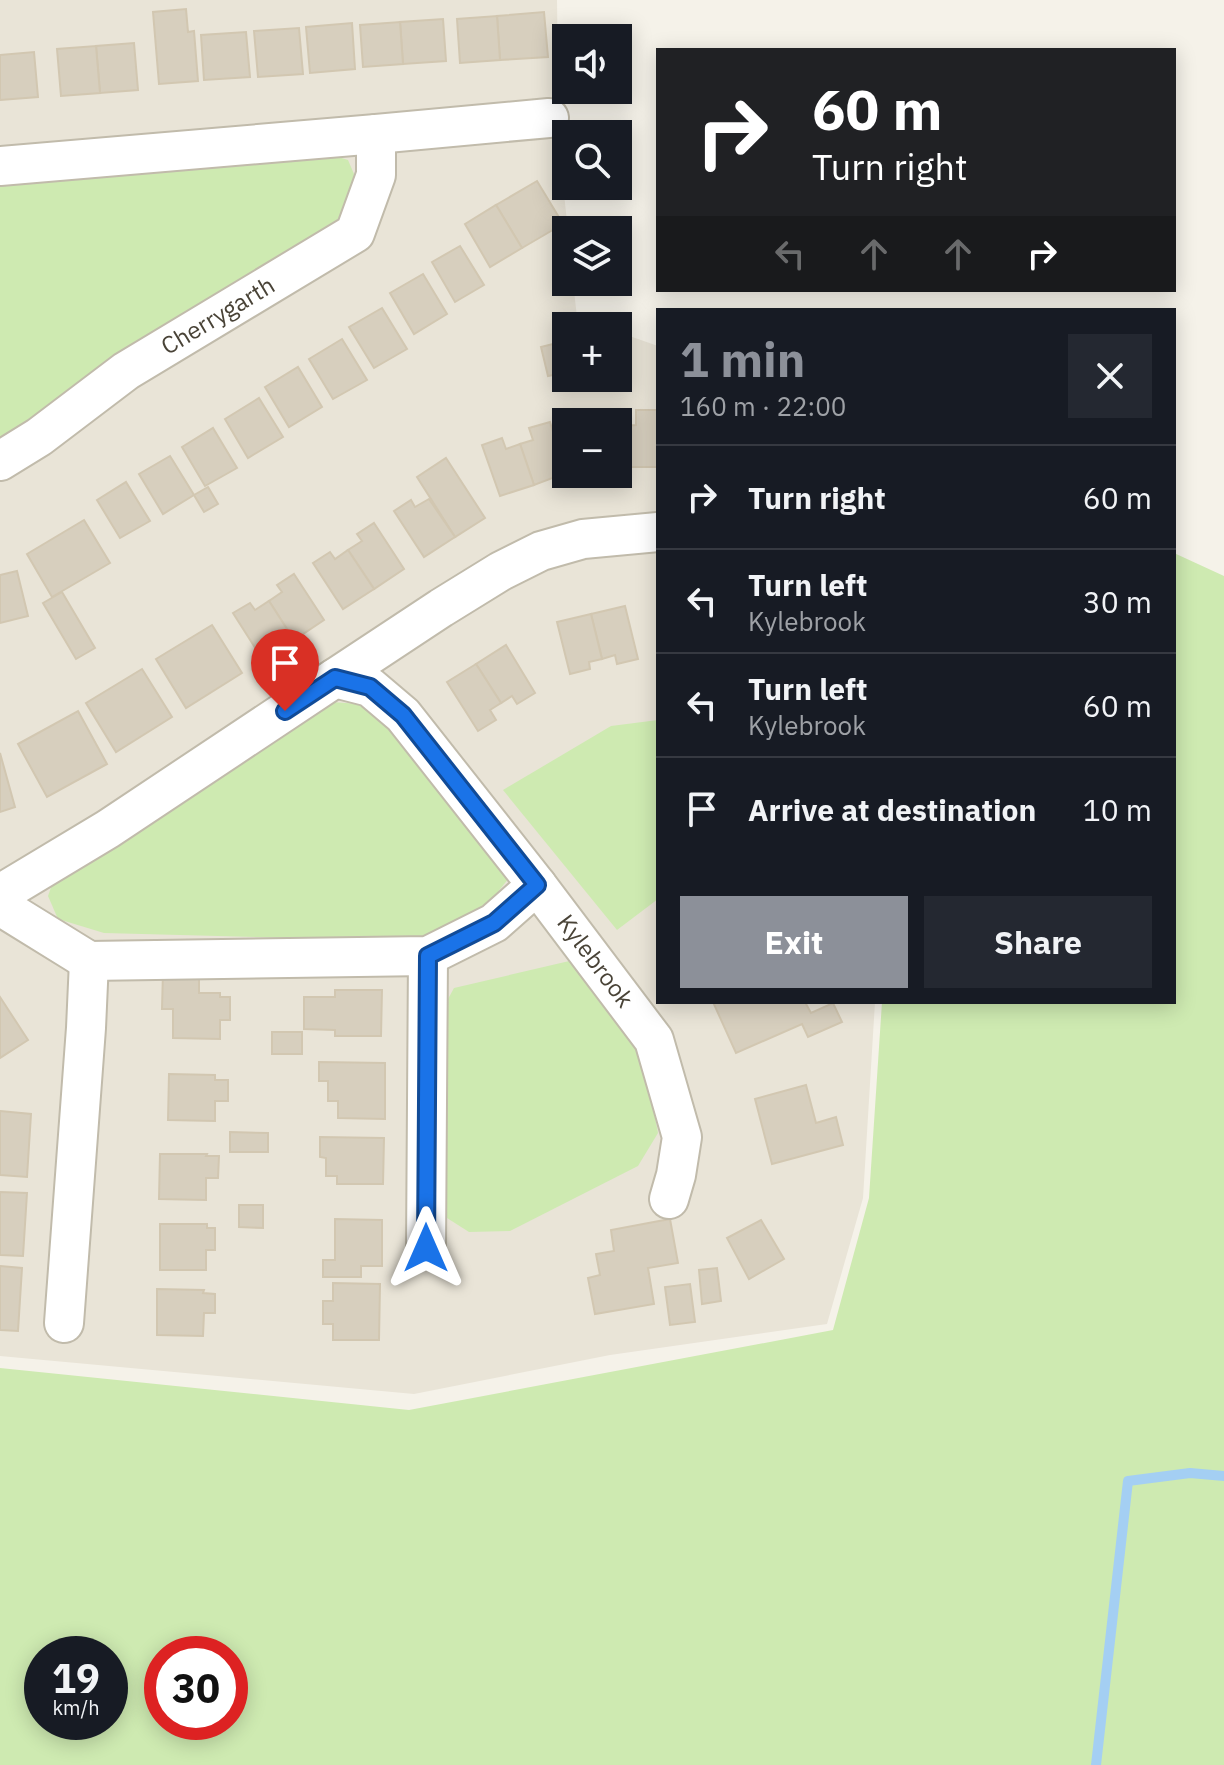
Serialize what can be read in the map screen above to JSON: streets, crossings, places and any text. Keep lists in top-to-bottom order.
{
  "streets": {
    "street": ["Cherrygarth", "Kylebrook"]
  },
  "page": {
    "map_buttons": ["+", "−"],
    "turn": ["60 m", "Turn right"],
    "heading": ["1 min", "160 m · 22:00"],
    "list": [
      {
        "name": "Turn right",
        "value": "60 m"
      },
      {
        "name": "Turn left",
        "note": "Kylebrook",
        "value": "30 m"
      },
      {
        "name": "Turn left",
        "note": "Kylebrook",
        "value": "60 m"
      },
      {
        "name": "Arrive at destination",
        "value": "10 m"
      }
    ],
    "buttons": ["Exit", "Share"],
    "speed": "19 km/h",
    "limit": "30"
  }
}
